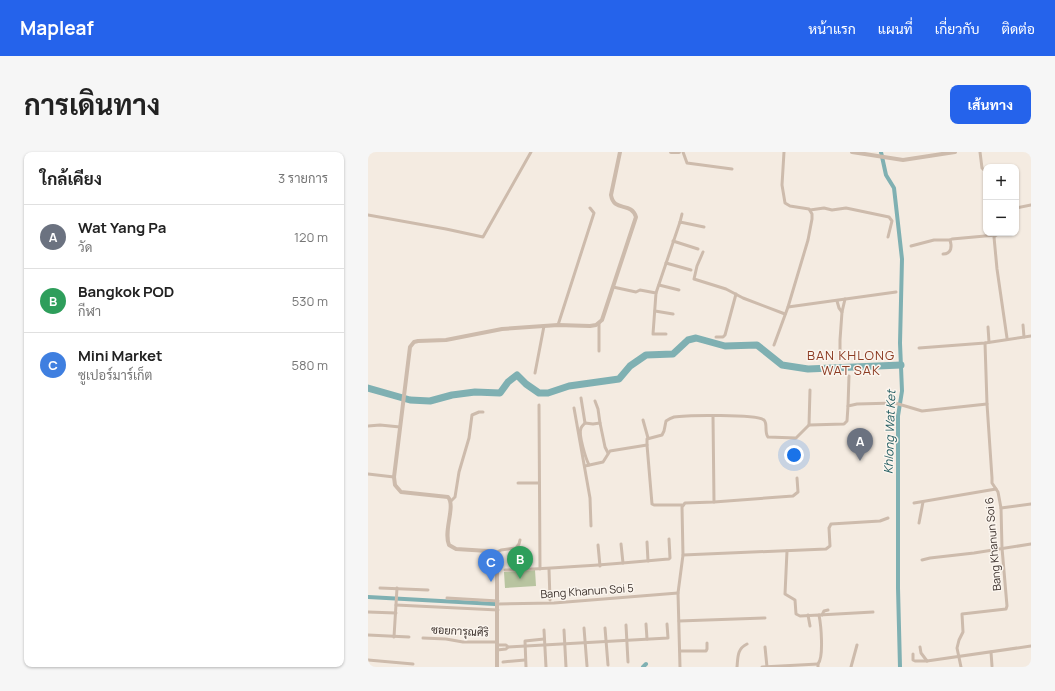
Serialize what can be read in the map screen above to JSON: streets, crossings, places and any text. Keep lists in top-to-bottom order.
{
  "streets": {
    "street": ["Bang Khanun Soi 6", "Bang Khanun Soi 5", "ซอยการุณศิริ"]
  },
  "districts": ["BAN KHLONG WAT SAK"],
  "water": ["Khlong Wat Ket"],
  "page": {
    "header": "Mapleaf",
    "nav": [
      "หน้าแรก",
      "แผนที่",
      "เกี่ยวกับ",
      "ติดต่อ"
    ],
    "title": "การเดินทาง",
    "buttons": "เส้นทาง",
    "heading": ["ใกล้เคียง", "3 รายการ"],
    "map_buttons": ["+", "−"],
    "list": [
      {
        "mark": "A",
        "name": "Wat Yang Pa",
        "note": "วัด",
        "value": "120 m"
      },
      {
        "mark": "B",
        "name": "Bangkok POD",
        "note": "กีฬา",
        "value": "530 m"
      },
      {
        "mark": "C",
        "name": "Mini Market",
        "note": "ซูเปอร์มาร์เก็ต",
        "value": "580 m"
      }
    ],
    "pins": ["A", "B", "C"]
  }
}
